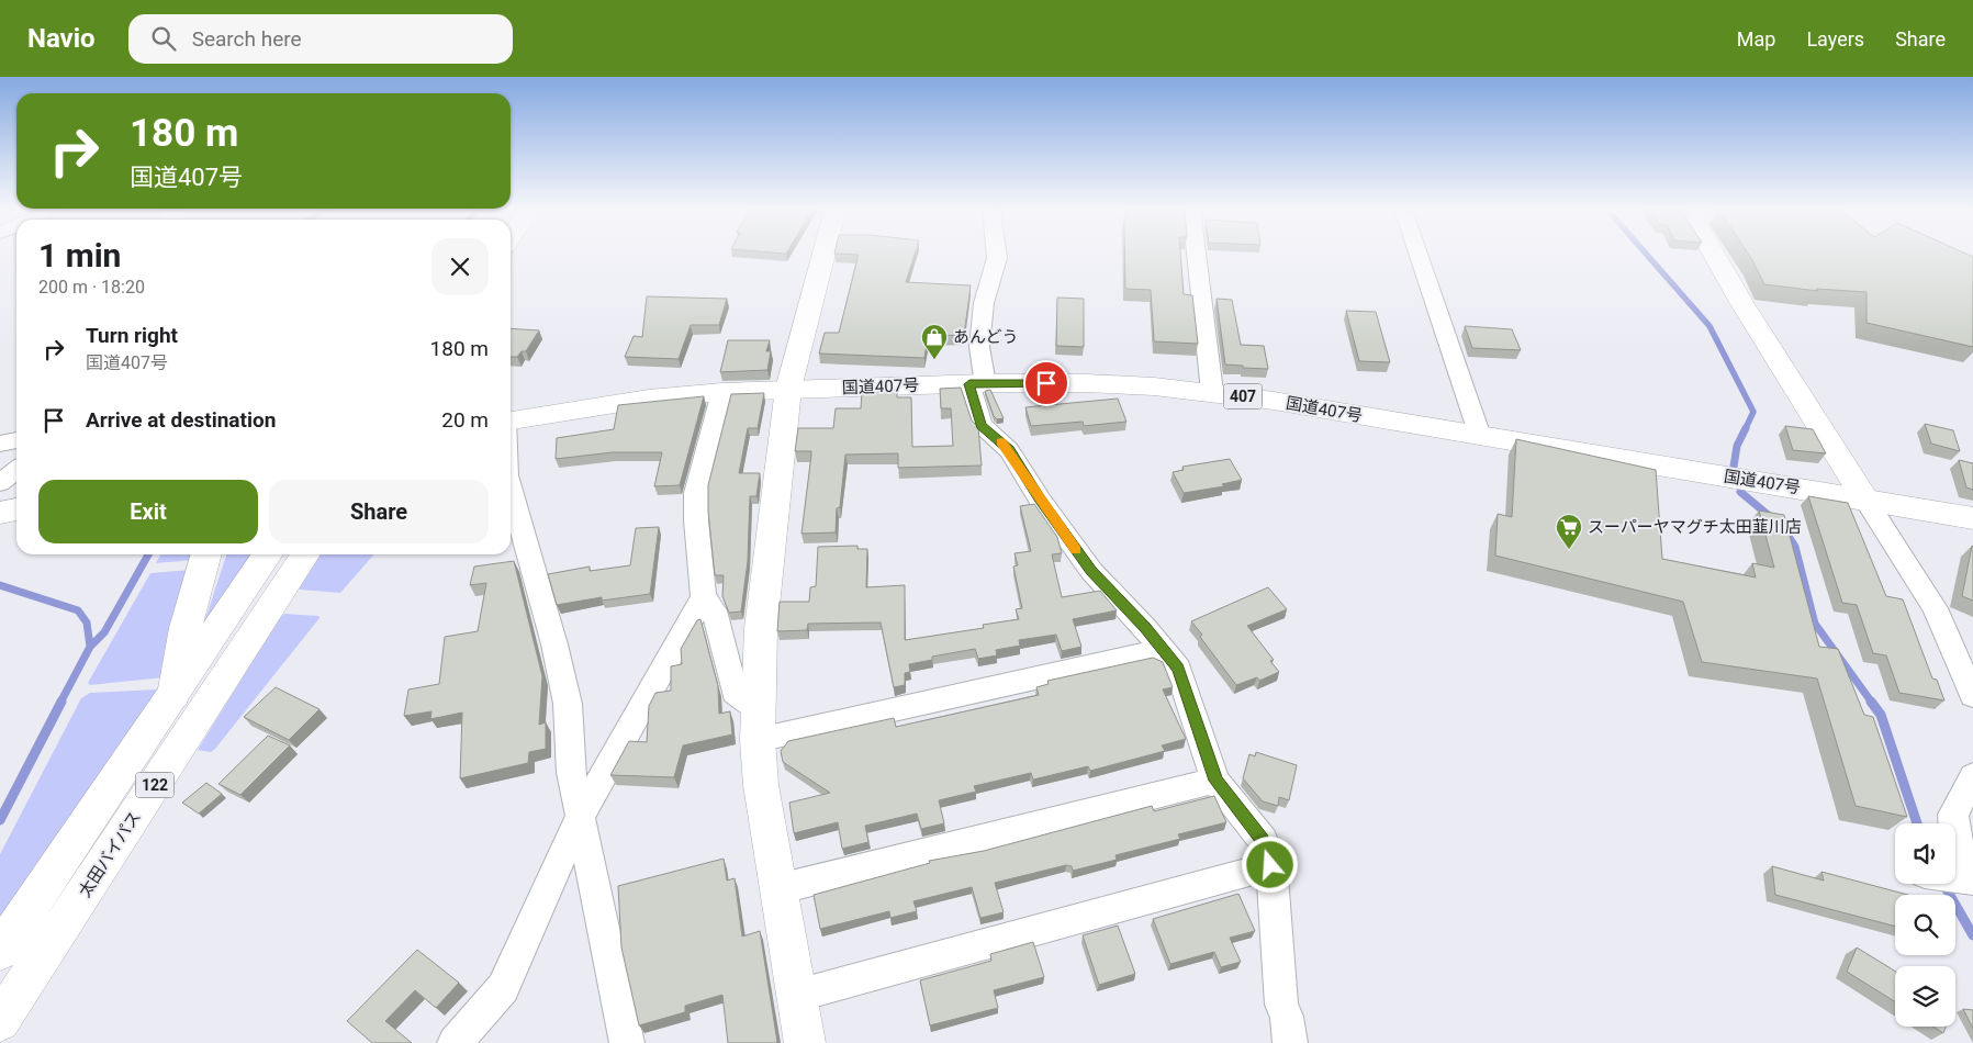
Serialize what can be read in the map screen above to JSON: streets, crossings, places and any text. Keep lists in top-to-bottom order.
{
  "streets": {
    "main road": [
      "国道407号",
      "407",
      "122",
      "太田バイパス"
    ]
  },
  "places": {
    "shop": ["あんどう"],
    "supermarket": ["スーパーヤマグチ太田韮川店"]
  },
  "page": {
    "header": "Navio",
    "search": "Search here",
    "nav": ["Map", "Layers", "Share"],
    "turn": ["180 m", "国道407号"],
    "heading": ["1 min", "200 m · 18:20"],
    "list": [
      {
        "name": "Turn right",
        "note": "国道407号",
        "value": "180 m"
      },
      {
        "name": "Arrive at destination",
        "value": "20 m"
      }
    ],
    "buttons": ["Exit", "Share"]
  }
}
